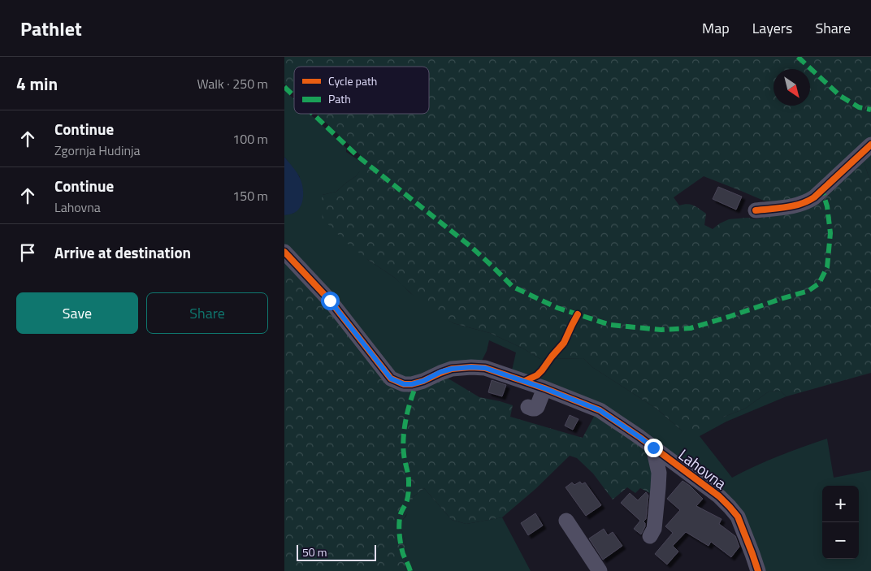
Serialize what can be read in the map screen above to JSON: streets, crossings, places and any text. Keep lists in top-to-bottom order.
{
  "streets": {
    "street": ["Lahovna"]
  },
  "legend": ["Cycle path", "Path"],
  "scale_bar": "50 m",
  "north": "bottom right",
  "page": {
    "header": "Pathlet",
    "nav": ["Map", "Layers", "Share"],
    "heading": ["4 min", "Walk · 250 m"],
    "list": [
      ["Continue", "Zgornja Hudinja", "100 m"],
      ["Continue", "Lahovna", "150 m"],
      "Arrive at destination"
    ],
    "buttons": ["Save", "Share"],
    "map_buttons": ["+", "−"],
    "scale": "50 m"
  }
}
